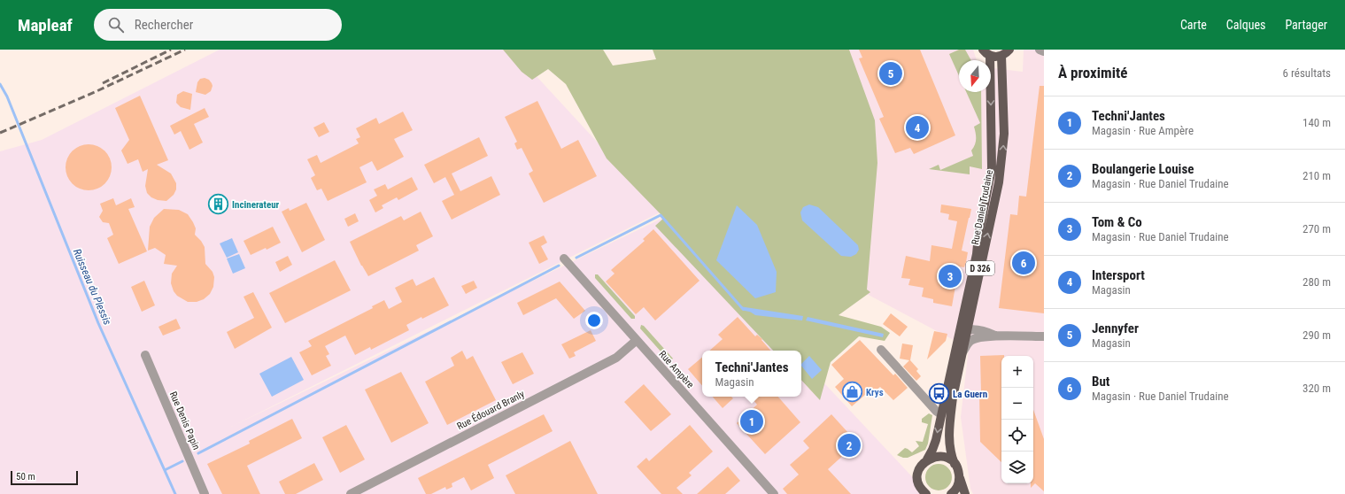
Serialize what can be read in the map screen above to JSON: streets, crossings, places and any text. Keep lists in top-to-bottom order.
{
  "streets": {
    "main road": ["Rue Daniel Trudaine", "D 326"],
    "street": ["Rue Ampère", "Rue Édouard Branly", "Rue Denis Papin"]
  },
  "crossings": [
    ["Rue Ampère", "Rue Édouard Branly"]
  ],
  "water": ["Ruisseau du Plessis"],
  "places": {
    "building": ["Incinerateur"],
    "shop": ["Krys"],
    "bus stop": ["La Guern"]
  },
  "scale_bar": "50 m",
  "north": "bottom",
  "page": {
    "header": "Mapleaf",
    "search": "Rechercher",
    "nav": ["Carte", "Calques", "Partager"],
    "heading": ["À proximité", "6 résultats"],
    "pins": [
      "5",
      "4",
      "6",
      "3",
      "1",
      "2"
    ],
    "list": [
      {
        "mark": "1",
        "name": "Techni'Jantes",
        "note": "Magasin · Rue Ampère",
        "value": "140 m"
      },
      {
        "mark": "2",
        "name": "Boulangerie Louise",
        "note": "Magasin · Rue Daniel Trudaine",
        "value": "210 m"
      },
      {
        "mark": "3",
        "name": "Tom & Co",
        "note": "Magasin · Rue Daniel Trudaine",
        "value": "270 m"
      },
      {
        "mark": "4",
        "name": "Intersport",
        "note": "Magasin",
        "value": "280 m"
      },
      {
        "mark": "5",
        "name": "Jennyfer",
        "note": "Magasin",
        "value": "290 m"
      },
      {
        "mark": "6",
        "name": "But",
        "note": "Magasin · Rue Daniel Trudaine",
        "value": "320 m"
      }
    ],
    "popup": ["Techni'Jantes", "Magasin"],
    "map_buttons": ["+", "−"],
    "scale": "50 m"
  }
}
